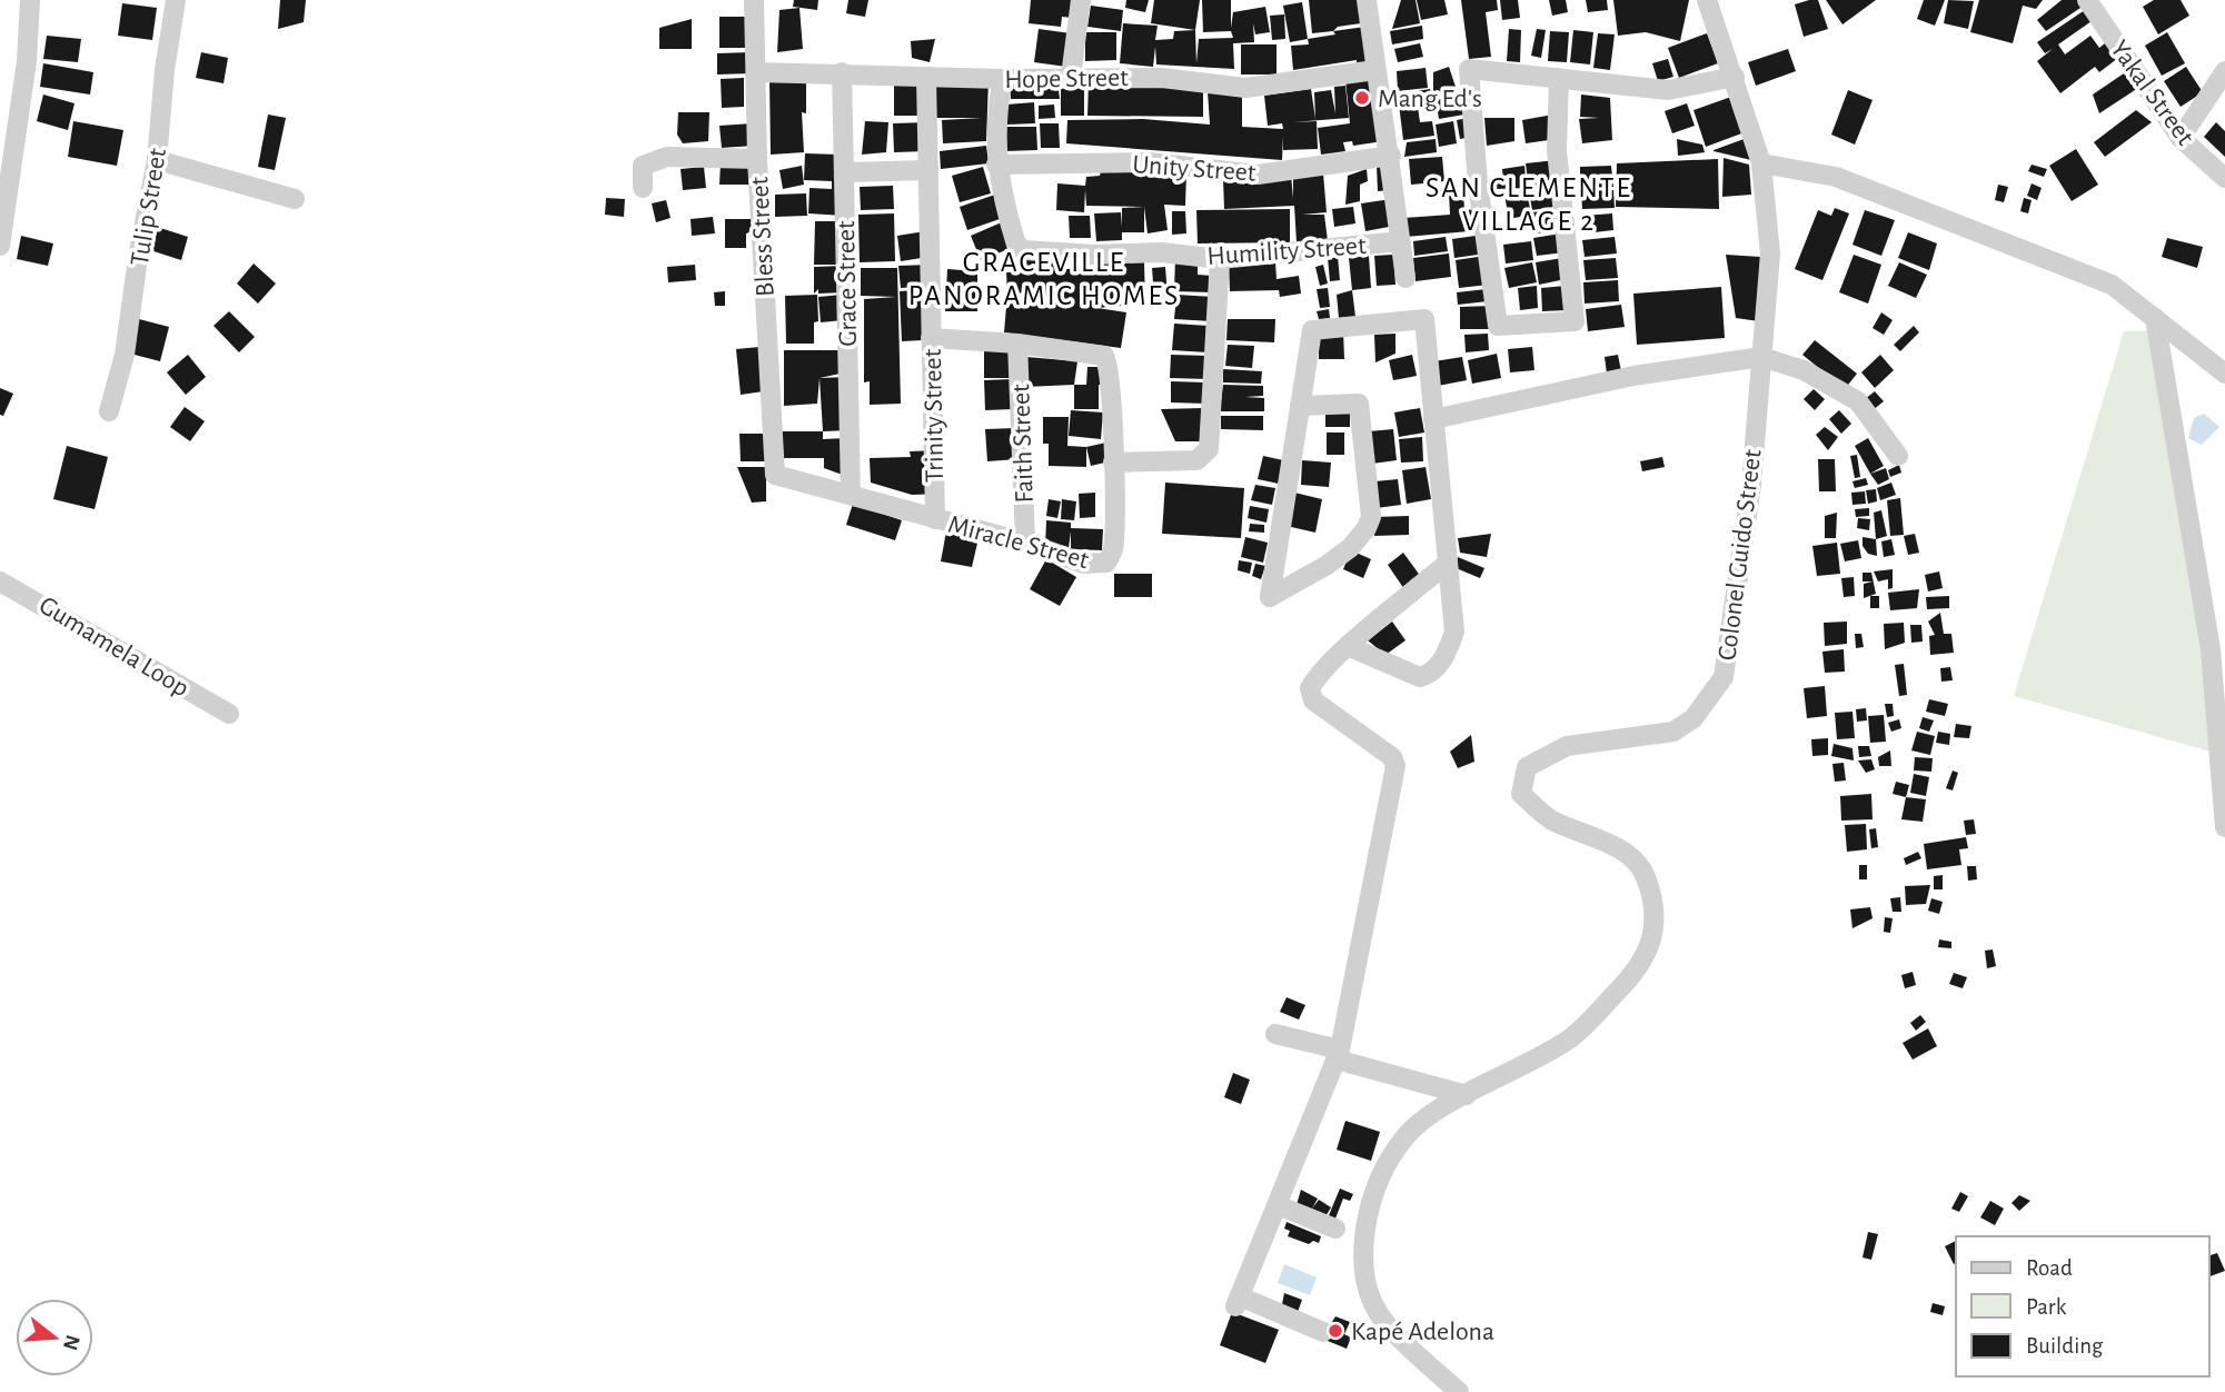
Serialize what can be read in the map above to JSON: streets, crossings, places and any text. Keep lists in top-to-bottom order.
{
  "streets": {
    "street": [
      "Hope Street",
      "Yakal Street",
      "Unity Street",
      "Tulip Street",
      "Bless Street",
      "Humility Street",
      "Grace Street",
      "Trinity Street",
      "Faith Street",
      "Miracle Street",
      "Colonel Guido Street",
      "Gumamela Loop"
    ]
  },
  "crossings": [
    ["Hope Street", "Bless Street"],
    ["Hope Street", "Humility Street"],
    ["Hope Street", "Grace Street"],
    ["Hope Street", "Trinity Street"],
    ["Unity Street", "Humility Street"],
    ["Bless Street", "Miracle Street"],
    ["Grace Street", "Miracle Street"],
    ["Trinity Street", "Miracle Street"],
    ["Faith Street", "Miracle Street"]
  ],
  "districts": ["SAN CLEMENTE VILLAGE 2", "GRACEVILLE PANORAMIC HOMES"],
  "places": ["Mang Ed's", "Kapé Adelona"],
  "legend": ["Road", "Park", "Building"],
  "north": "right"
}
